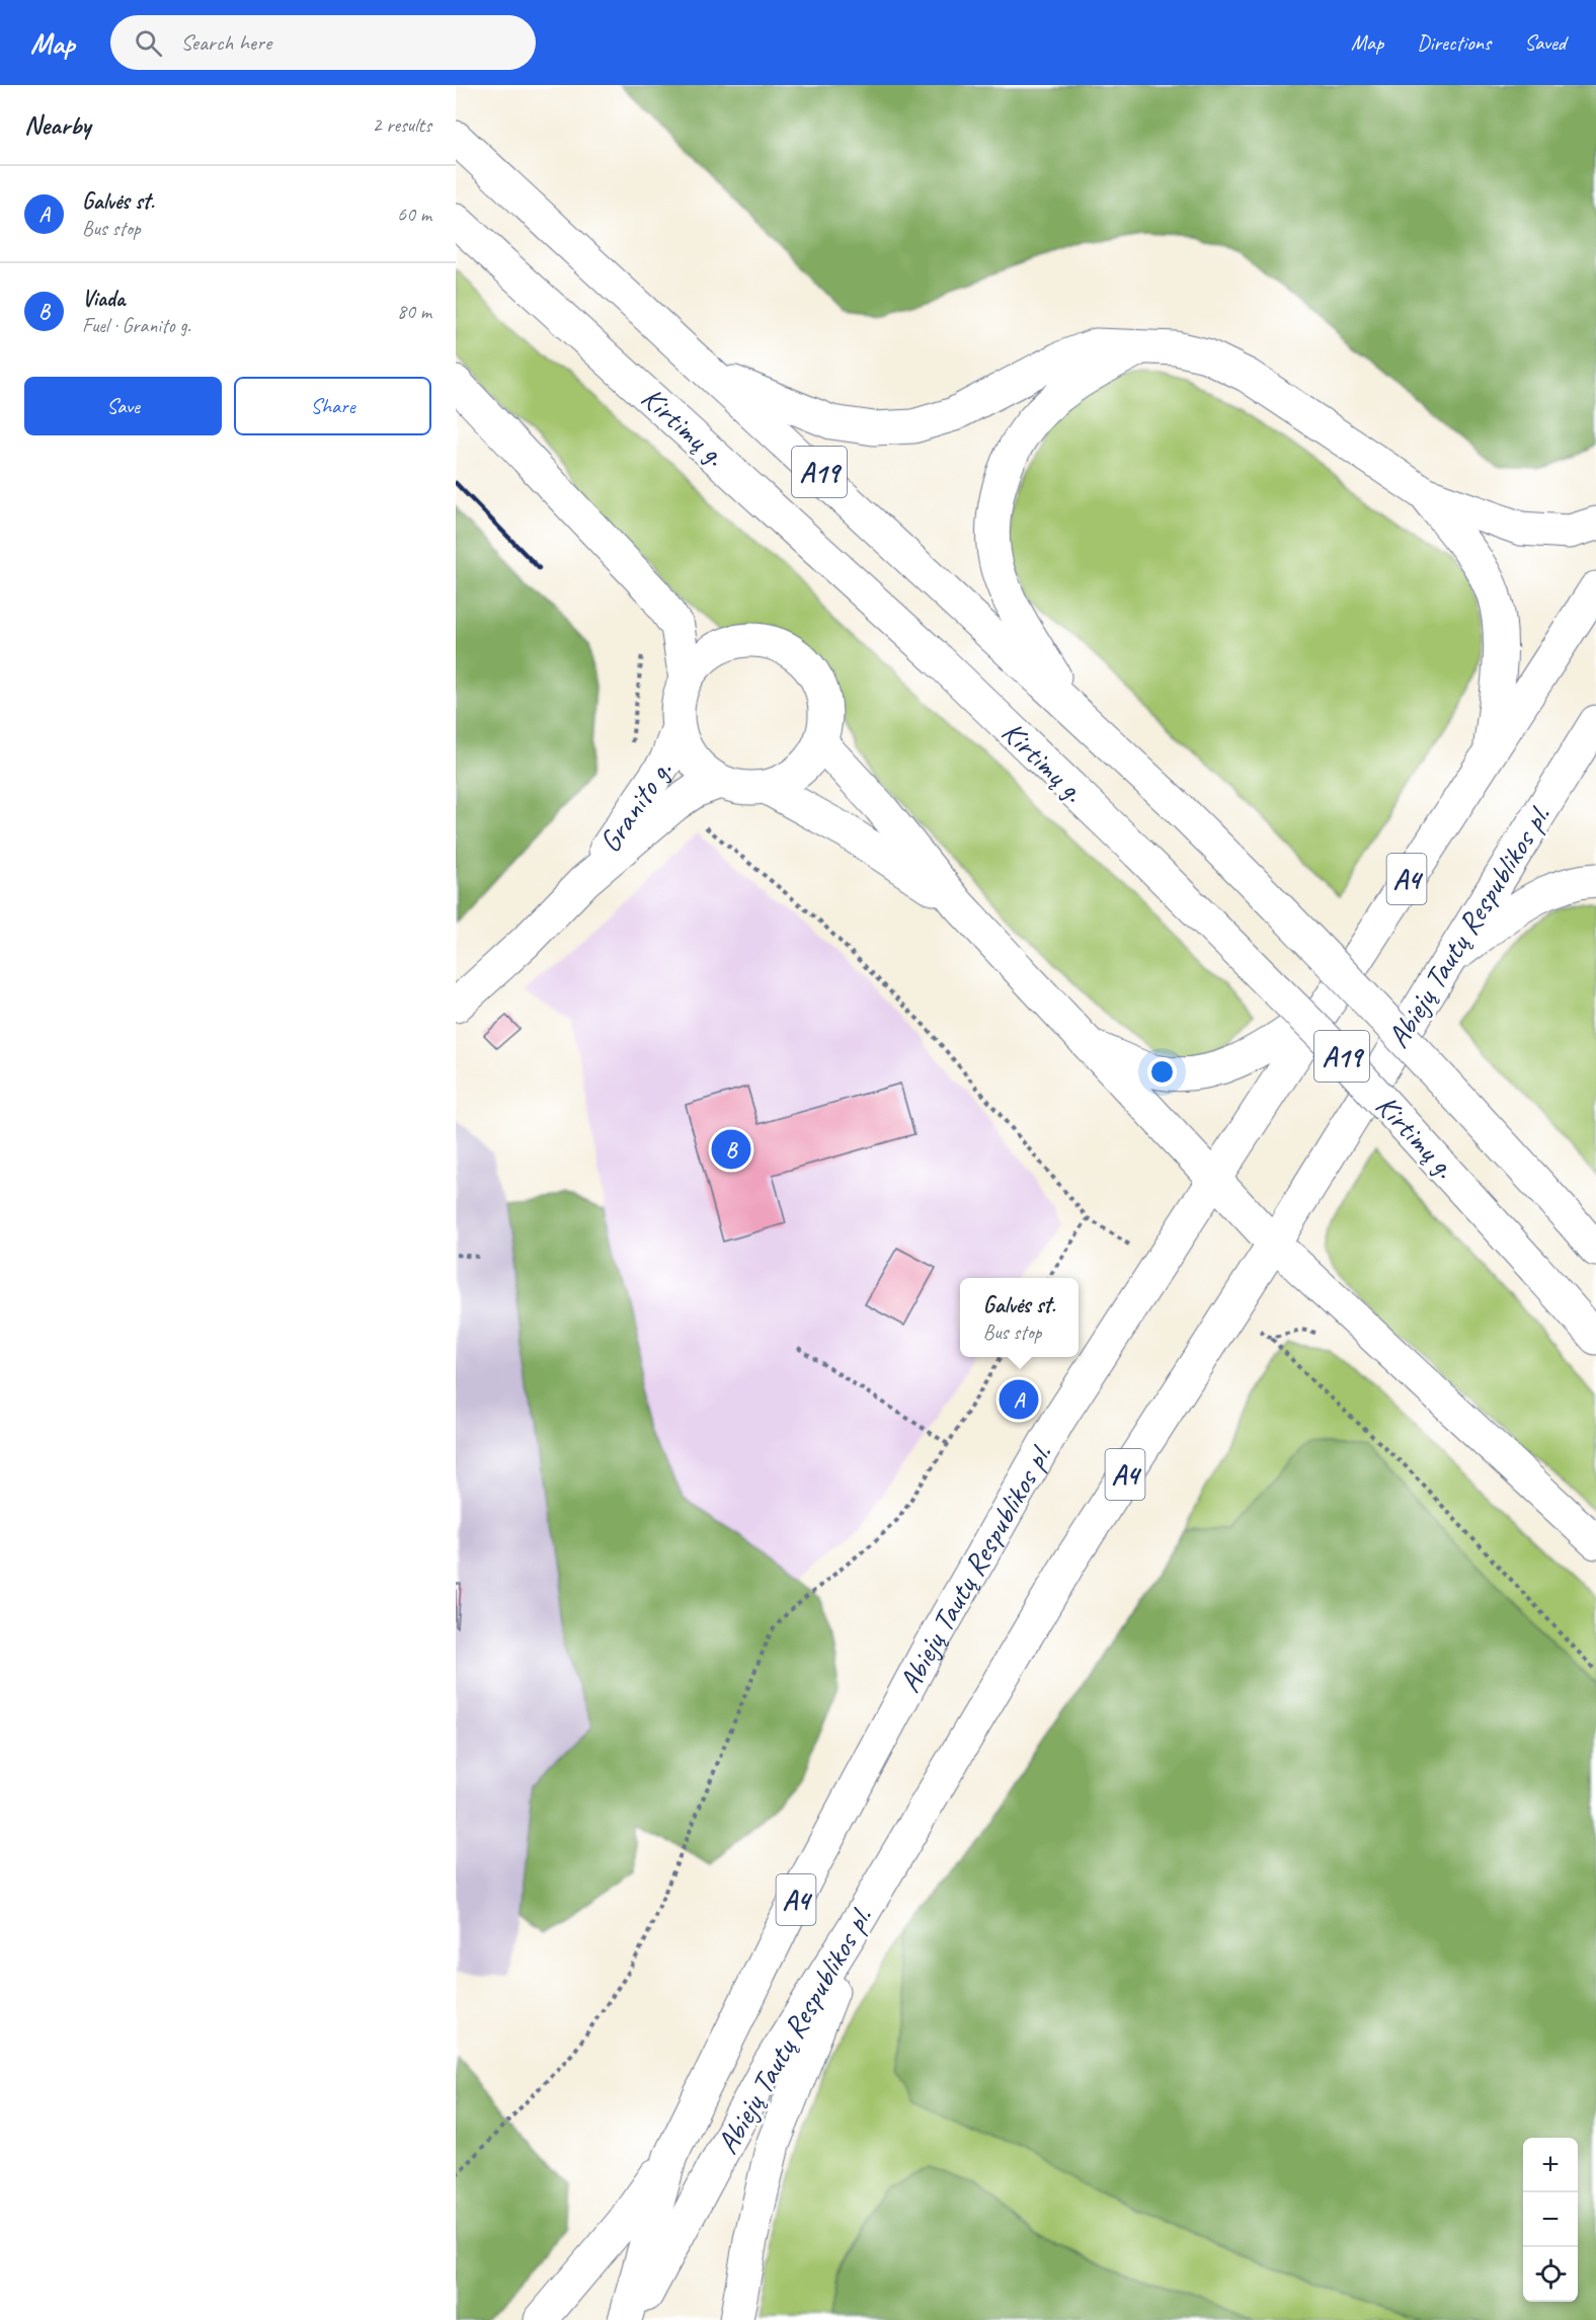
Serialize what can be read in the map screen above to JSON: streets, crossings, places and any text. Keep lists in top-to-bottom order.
{
  "streets": {
    "main road": [
      "Kirtimų g.",
      "A19",
      "Granito g.",
      "A4",
      "Abiejų Tautų Respublikos pl."
    ]
  },
  "page": {
    "header": "Map",
    "search": "Search here",
    "nav": ["Map", "Directions", "Saved"],
    "heading": ["Nearby", "2 results"],
    "list": [
      {
        "mark": "A",
        "name": "Galvės st.",
        "note": "Bus stop",
        "value": "60 m"
      },
      {
        "mark": "B",
        "name": "Viada",
        "note": "Fuel · Granito g.",
        "value": "80 m"
      }
    ],
    "buttons": ["Save", "Share"],
    "pins": ["B", "A"],
    "popup": ["Galvės st.", "Bus stop"],
    "map_buttons": ["+", "−"]
  }
}
